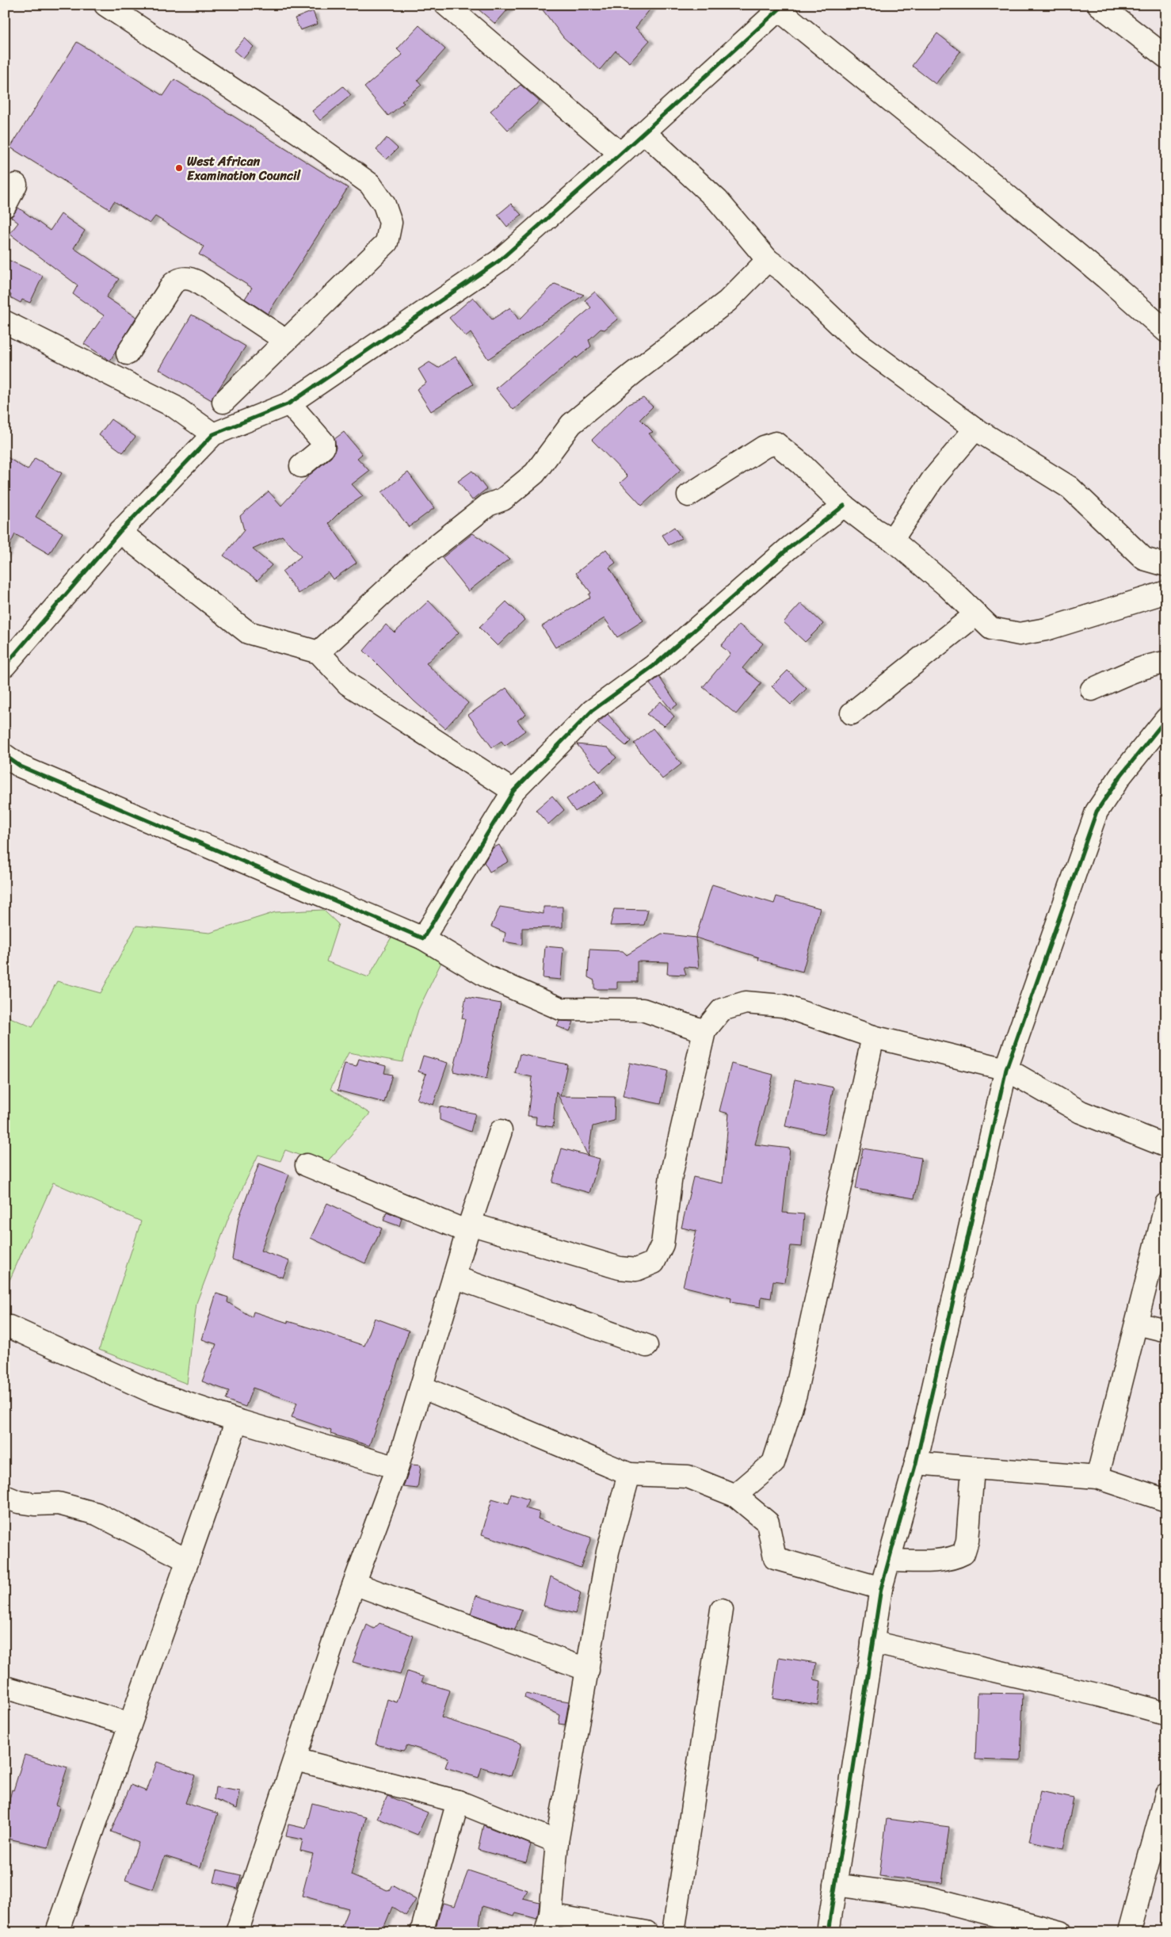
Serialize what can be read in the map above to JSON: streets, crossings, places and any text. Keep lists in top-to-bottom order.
{
  "places": ["West African Examination Council"]
}
